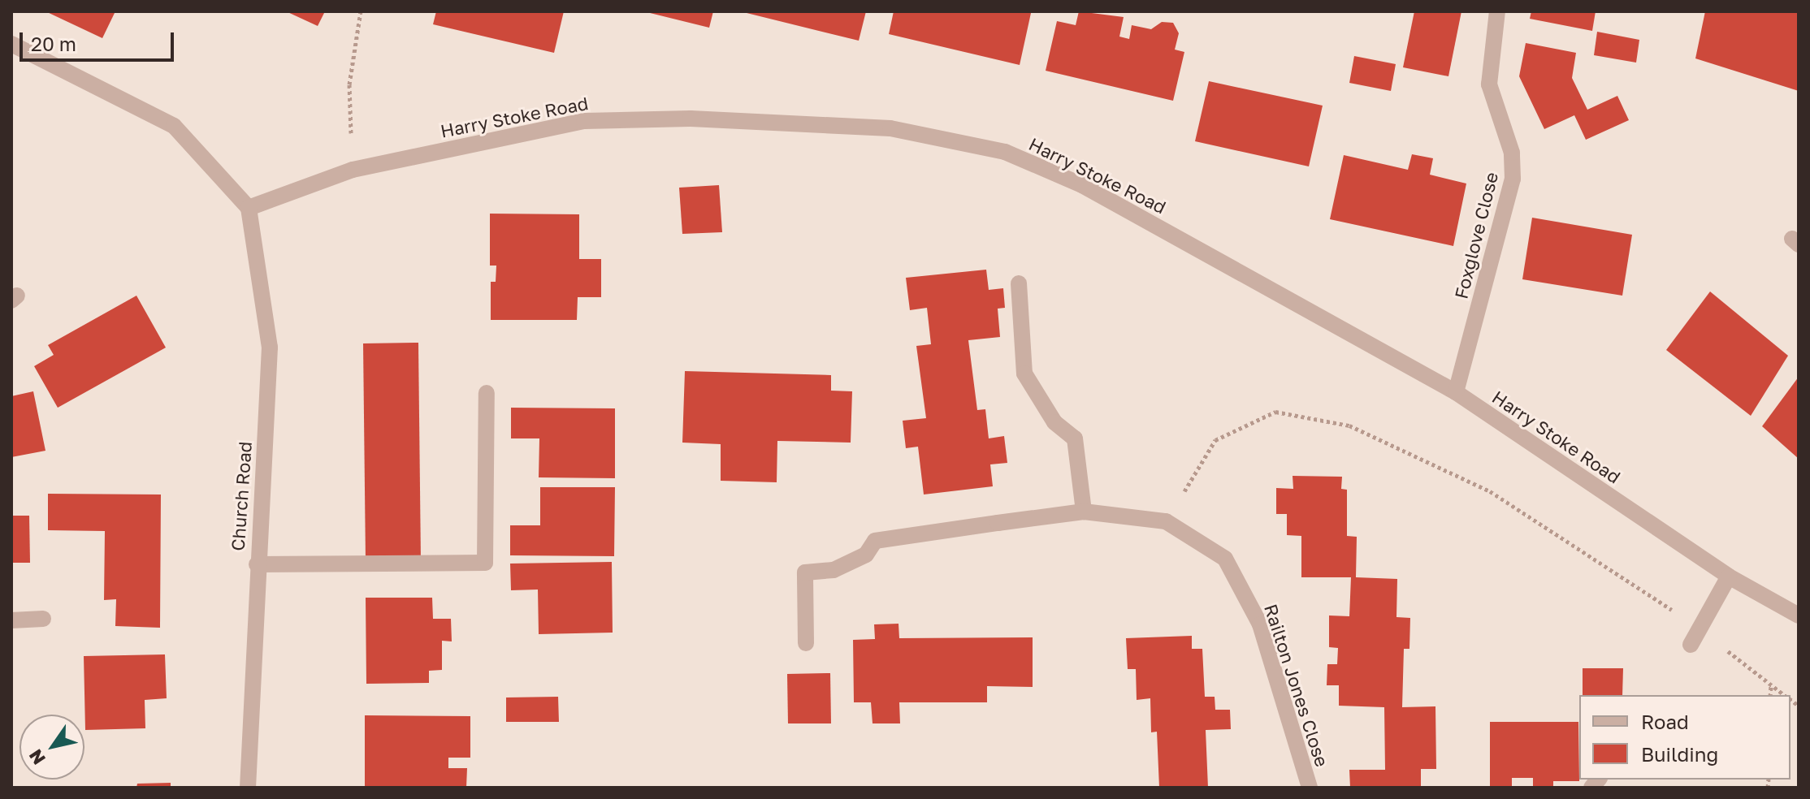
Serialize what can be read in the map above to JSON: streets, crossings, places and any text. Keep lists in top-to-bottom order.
{
  "streets": {
    "street": [
      "Harry Stoke Road",
      "Foxglove Close",
      "Church Road",
      "Railton Jones Close"
    ]
  },
  "crossings": [
    ["Harry Stoke Road", "Foxglove Close"],
    ["Harry Stoke Road", "Church Road"]
  ],
  "legend": ["Road", "Building"],
  "scale_bar": "20 m",
  "north": "bottom left"
}
